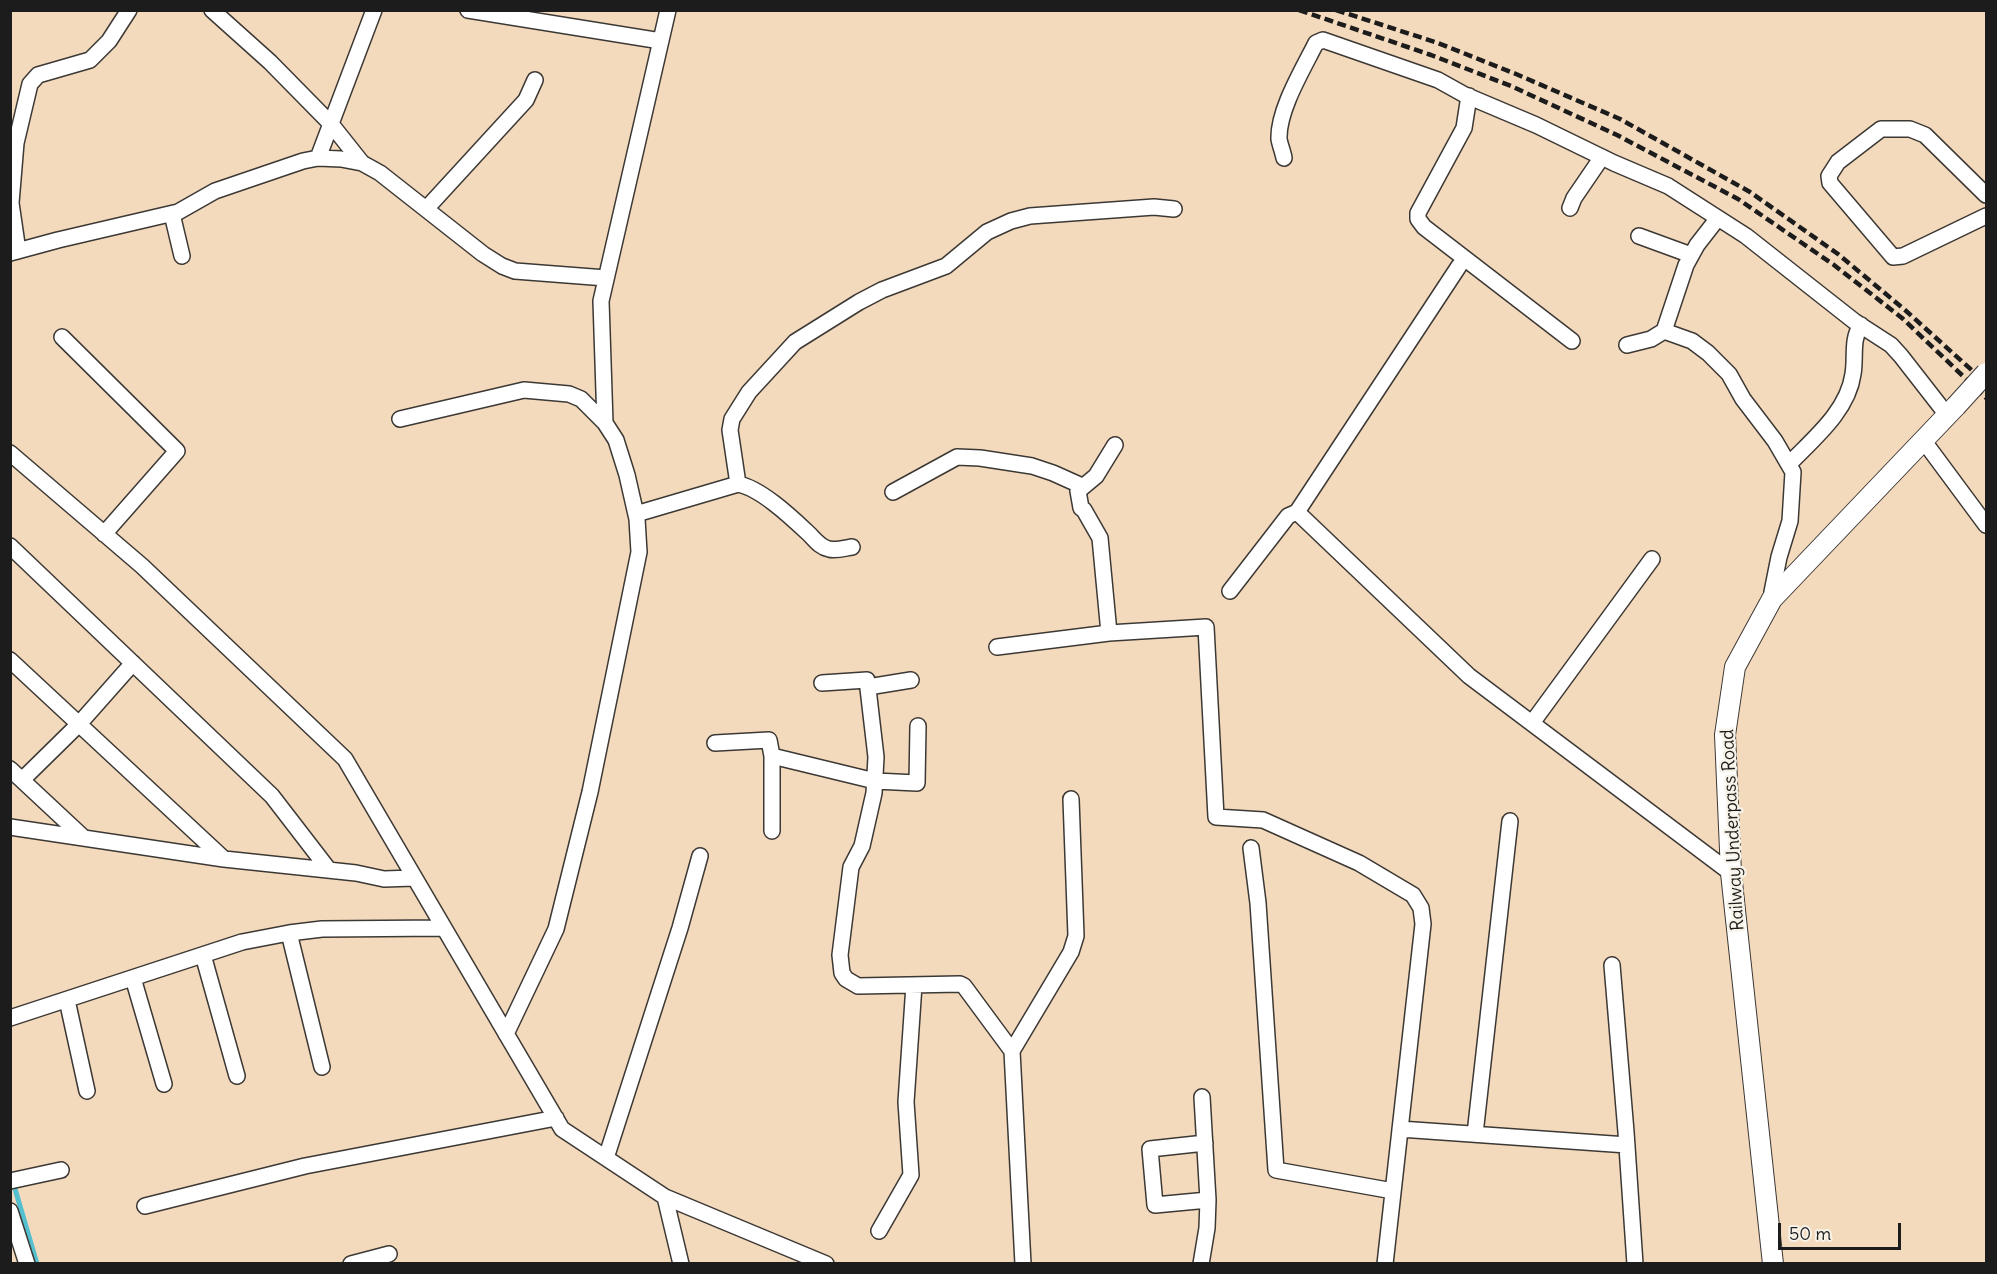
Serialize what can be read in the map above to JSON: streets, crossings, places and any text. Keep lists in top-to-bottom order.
{
  "streets": {
    "street": ["Railway Underpass Road"]
  },
  "scale_bar": "50 m"
}
